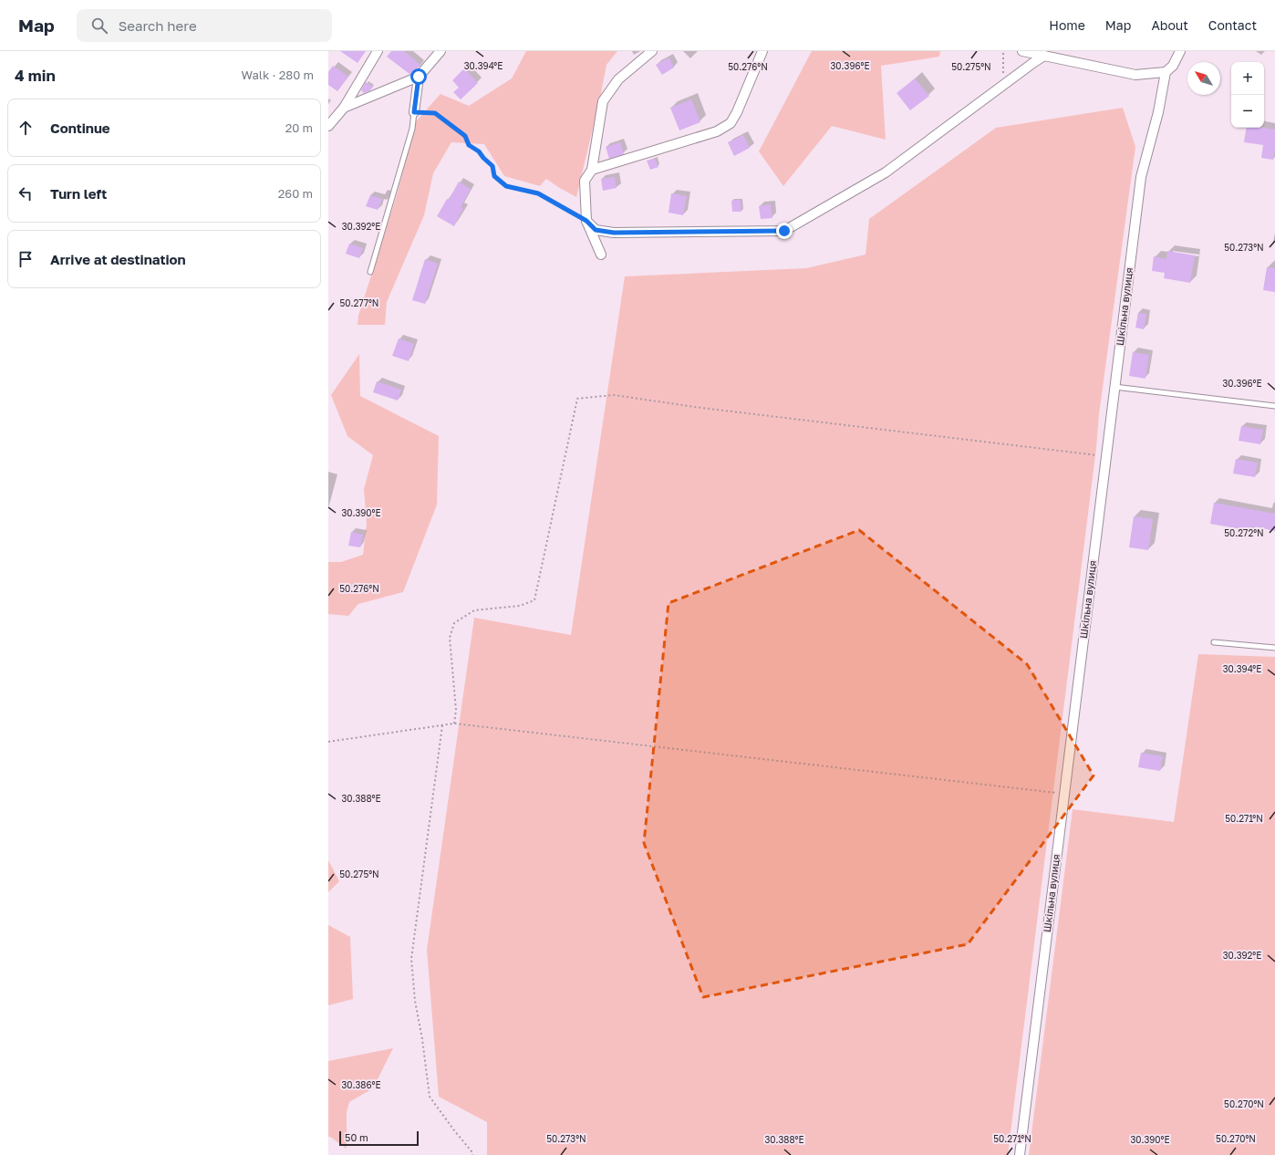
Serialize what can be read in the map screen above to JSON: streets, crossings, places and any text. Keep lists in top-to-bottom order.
{
  "streets": {
    "street": ["Шкільна вулиця"]
  },
  "scale_bar": "50 m",
  "north": "top left",
  "page": {
    "header": "Map",
    "search": "Search here",
    "nav": [
      "Home",
      "Map",
      "About",
      "Contact"
    ],
    "heading": ["4 min", "Walk · 280 m"],
    "map_buttons": ["+", "−"],
    "list": [
      ["Continue", "20 m"],
      ["Turn left", "260 m"],
      "Arrive at destination"
    ],
    "scale": "50 m"
  },
  "coordinates": [
    "30.394°E",
    "30.396°E",
    "50.276°N",
    "50.275°N",
    "30.392°E",
    "50.273°N",
    "50.277°N",
    "30.390°E",
    "50.272°N",
    "30.388°E",
    "50.271°N",
    "30.386°E",
    "50.270°N"
  ]
}
